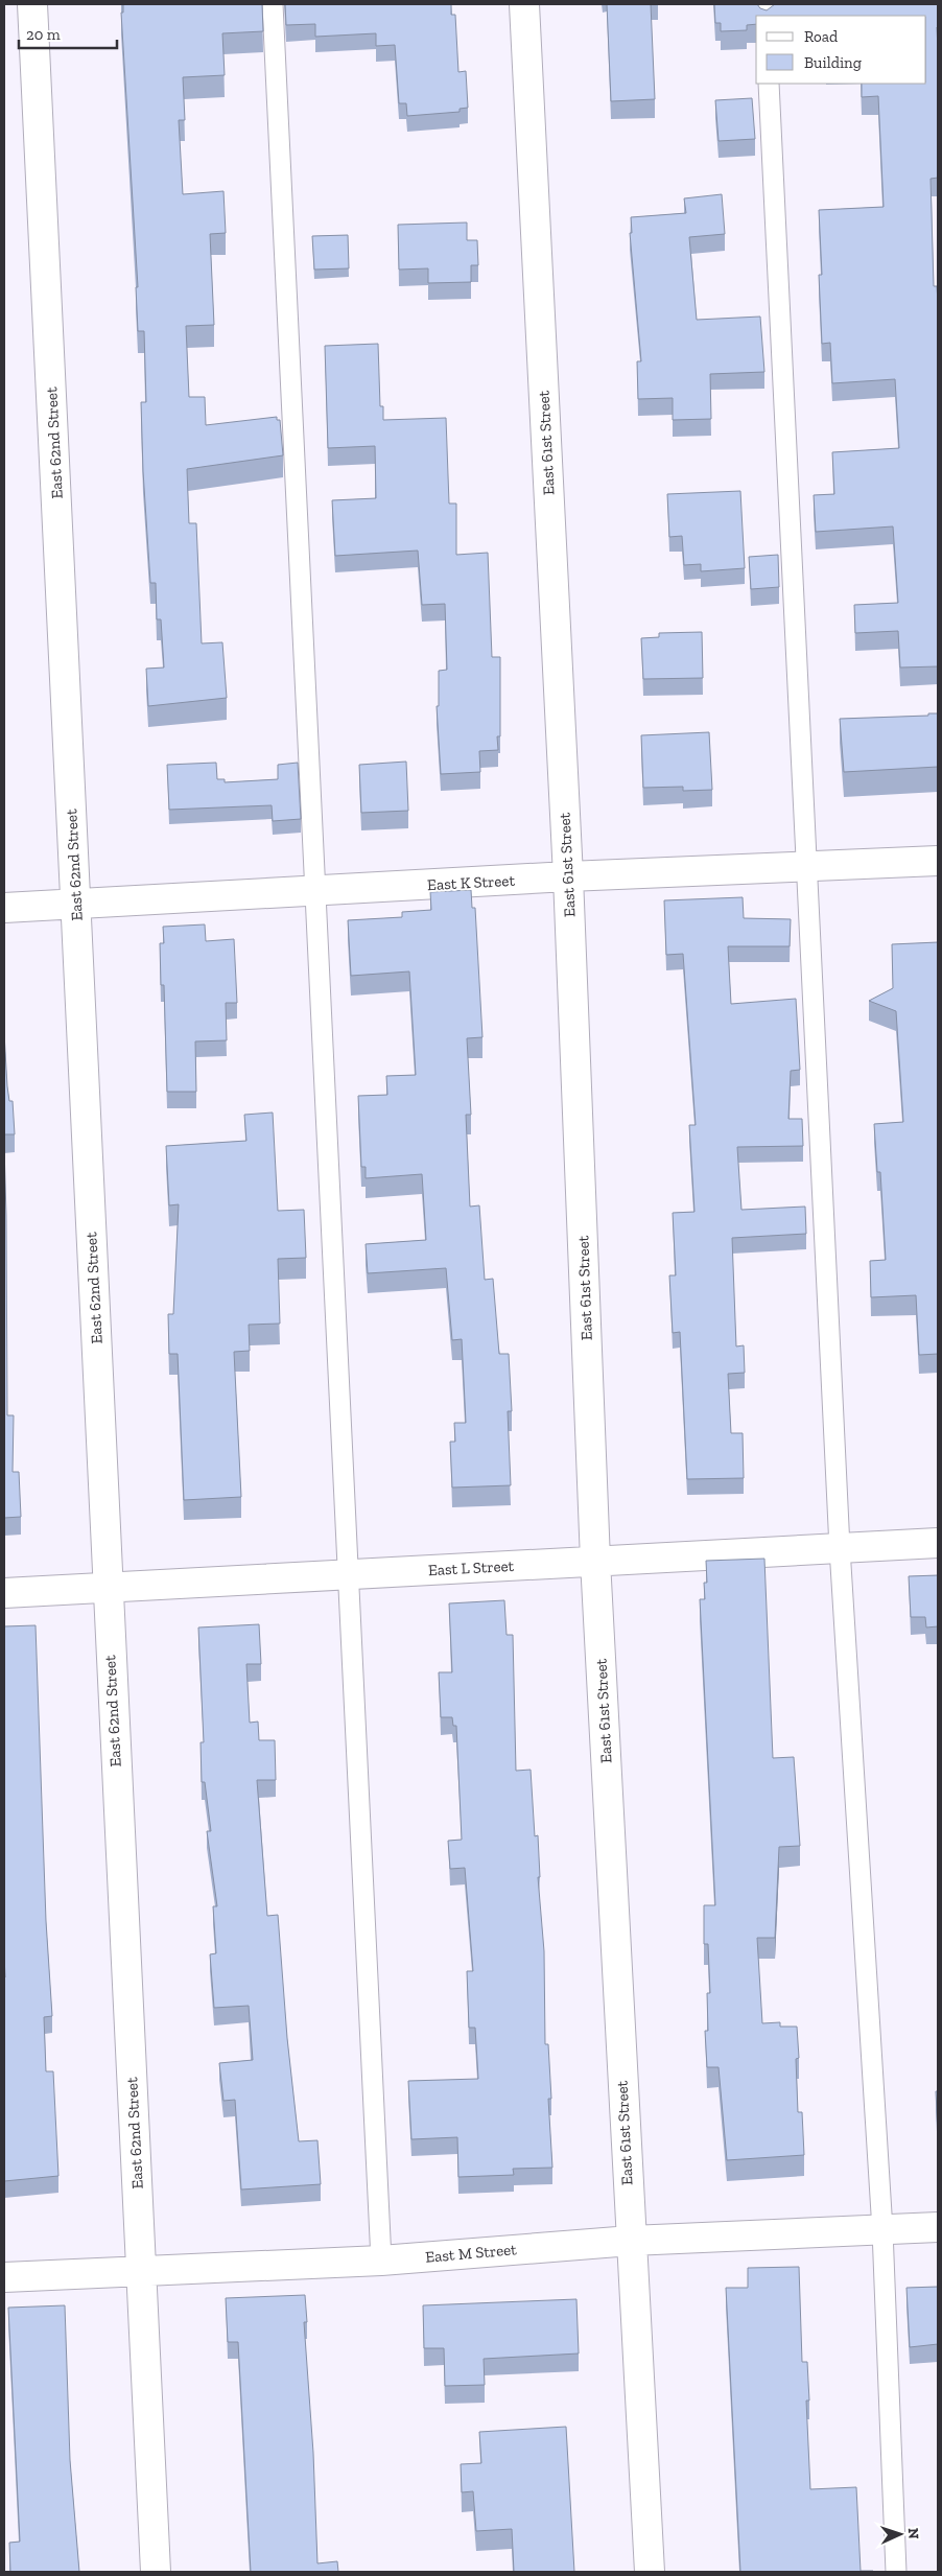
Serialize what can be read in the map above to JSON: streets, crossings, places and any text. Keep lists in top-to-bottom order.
{
  "streets": {
    "street": [
      "East 62nd Street",
      "East 61st Street",
      "East K Street",
      "East L Street",
      "East M Street"
    ]
  },
  "crossings": [
    ["East 62nd Street", "East K Street"],
    ["East 62nd Street", "East L Street"],
    ["East 62nd Street", "East M Street"],
    ["East 61st Street", "East K Street"],
    ["East 61st Street", "East L Street"],
    ["East 61st Street", "East M Street"]
  ],
  "legend": ["Road", "Building"],
  "scale_bar": "20 m",
  "north": "right"
}
